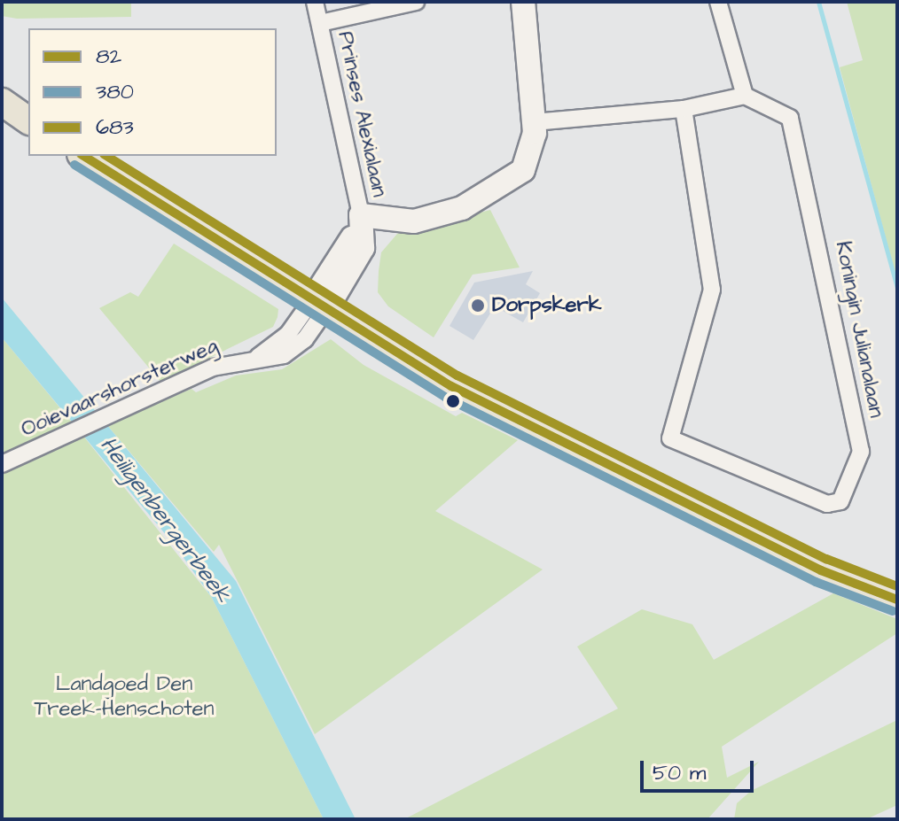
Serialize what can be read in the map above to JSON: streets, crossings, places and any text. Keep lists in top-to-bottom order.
{
  "streets": {
    "street": ["Prinses Alexialaan", "Koningin Julianalaan", "Ooievaarshorsterweg"]
  },
  "water": ["Heiligenbergerbeek"],
  "parks": ["Landgoed Den Treek-Henschoten"],
  "places": ["Dorpskerk"],
  "lines": ["transit line 82", "transit line 683", "transit line 380"],
  "legend": ["82", "380", "683"],
  "scale_bar": "50 m"
}
